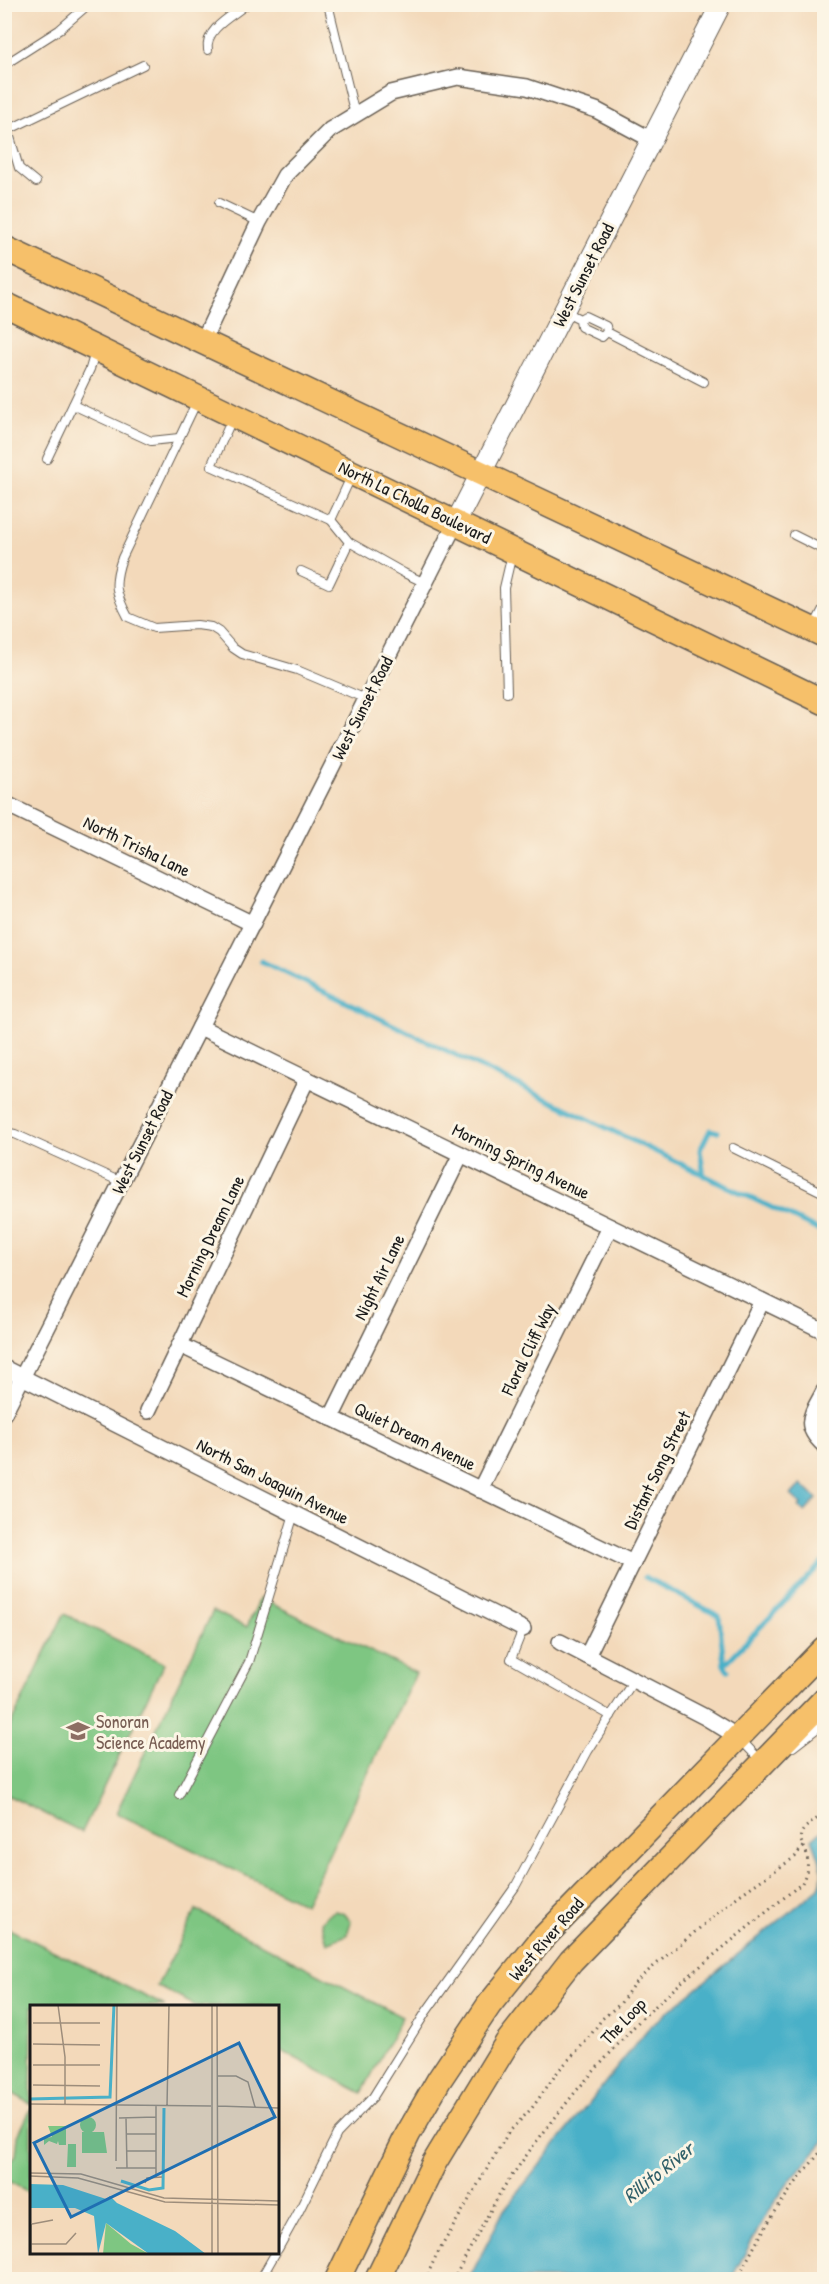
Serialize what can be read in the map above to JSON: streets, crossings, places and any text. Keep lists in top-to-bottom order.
{
  "streets": {
    "main road": ["North La Cholla Boulevard", "West River Road"],
    "street": [
      "West Sunset Road",
      "North Trisha Lane",
      "Morning Spring Avenue",
      "Morning Dream Lane",
      "Night Air Lane",
      "Floral Cliff Way",
      "Quiet Dream Avenue",
      "Distant Song Street",
      "North San Joaquin Avenue"
    ],
    "path": ["The Loop"]
  },
  "crossings": [
    ["West Sunset Road", "North La Cholla Boulevard"],
    ["West Sunset Road", "North Trisha Lane"],
    ["West Sunset Road", "Morning Spring Avenue"],
    ["West Sunset Road", "North San Joaquin Avenue"],
    ["Morning Spring Avenue", "Morning Dream Lane"],
    ["Morning Spring Avenue", "Night Air Lane"],
    ["Morning Spring Avenue", "Floral Cliff Way"],
    ["Morning Spring Avenue", "Distant Song Street"],
    ["Morning Dream Lane", "Quiet Dream Avenue"],
    ["Night Air Lane", "Quiet Dream Avenue"],
    ["Floral Cliff Way", "Quiet Dream Avenue"],
    ["Quiet Dream Avenue", "Distant Song Street"]
  ],
  "water": ["Rillito River"],
  "places": {
    "school or university": ["Sonoran Science Academy"]
  }
}
